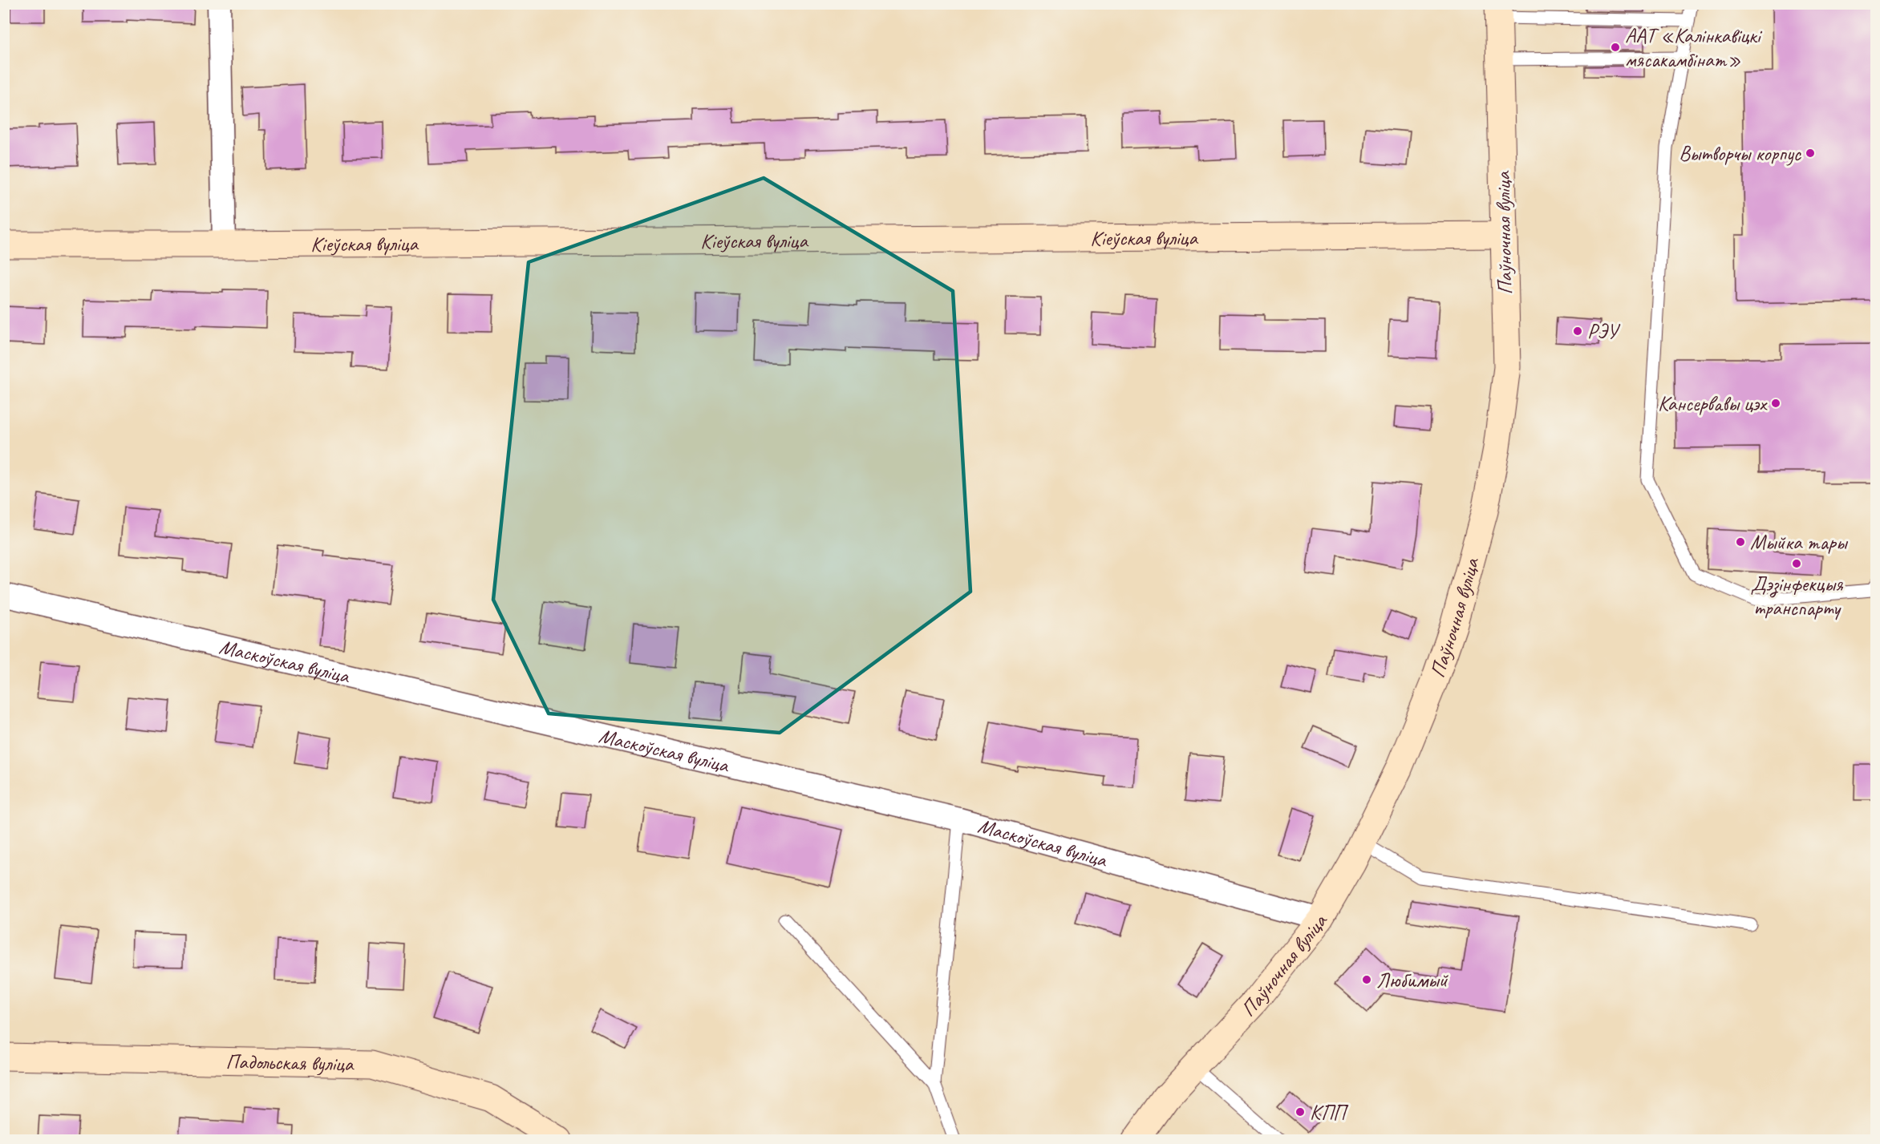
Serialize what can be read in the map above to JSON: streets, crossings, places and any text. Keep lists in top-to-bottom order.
{
  "streets": {
    "street": [
      "Паўночная вуліца",
      "Кіеўская вуліца",
      "Маскоўская вуліца",
      "Падольская вуліца"
    ]
  },
  "crossings": [
    ["Паўночная вуліца", "Кіеўская вуліца"],
    ["Паўночная вуліца", "Маскоўская вуліца"]
  ],
  "places": [
    "ААТ «Калінкавіцкі мясакамбінат»",
    "Вытворчы корпус",
    "РЭУ",
    "Кансервавы цэх",
    "Мыйка тары",
    "Дэзінфекцыя транспарту",
    "Любимый",
    "КПП"
  ]
}
